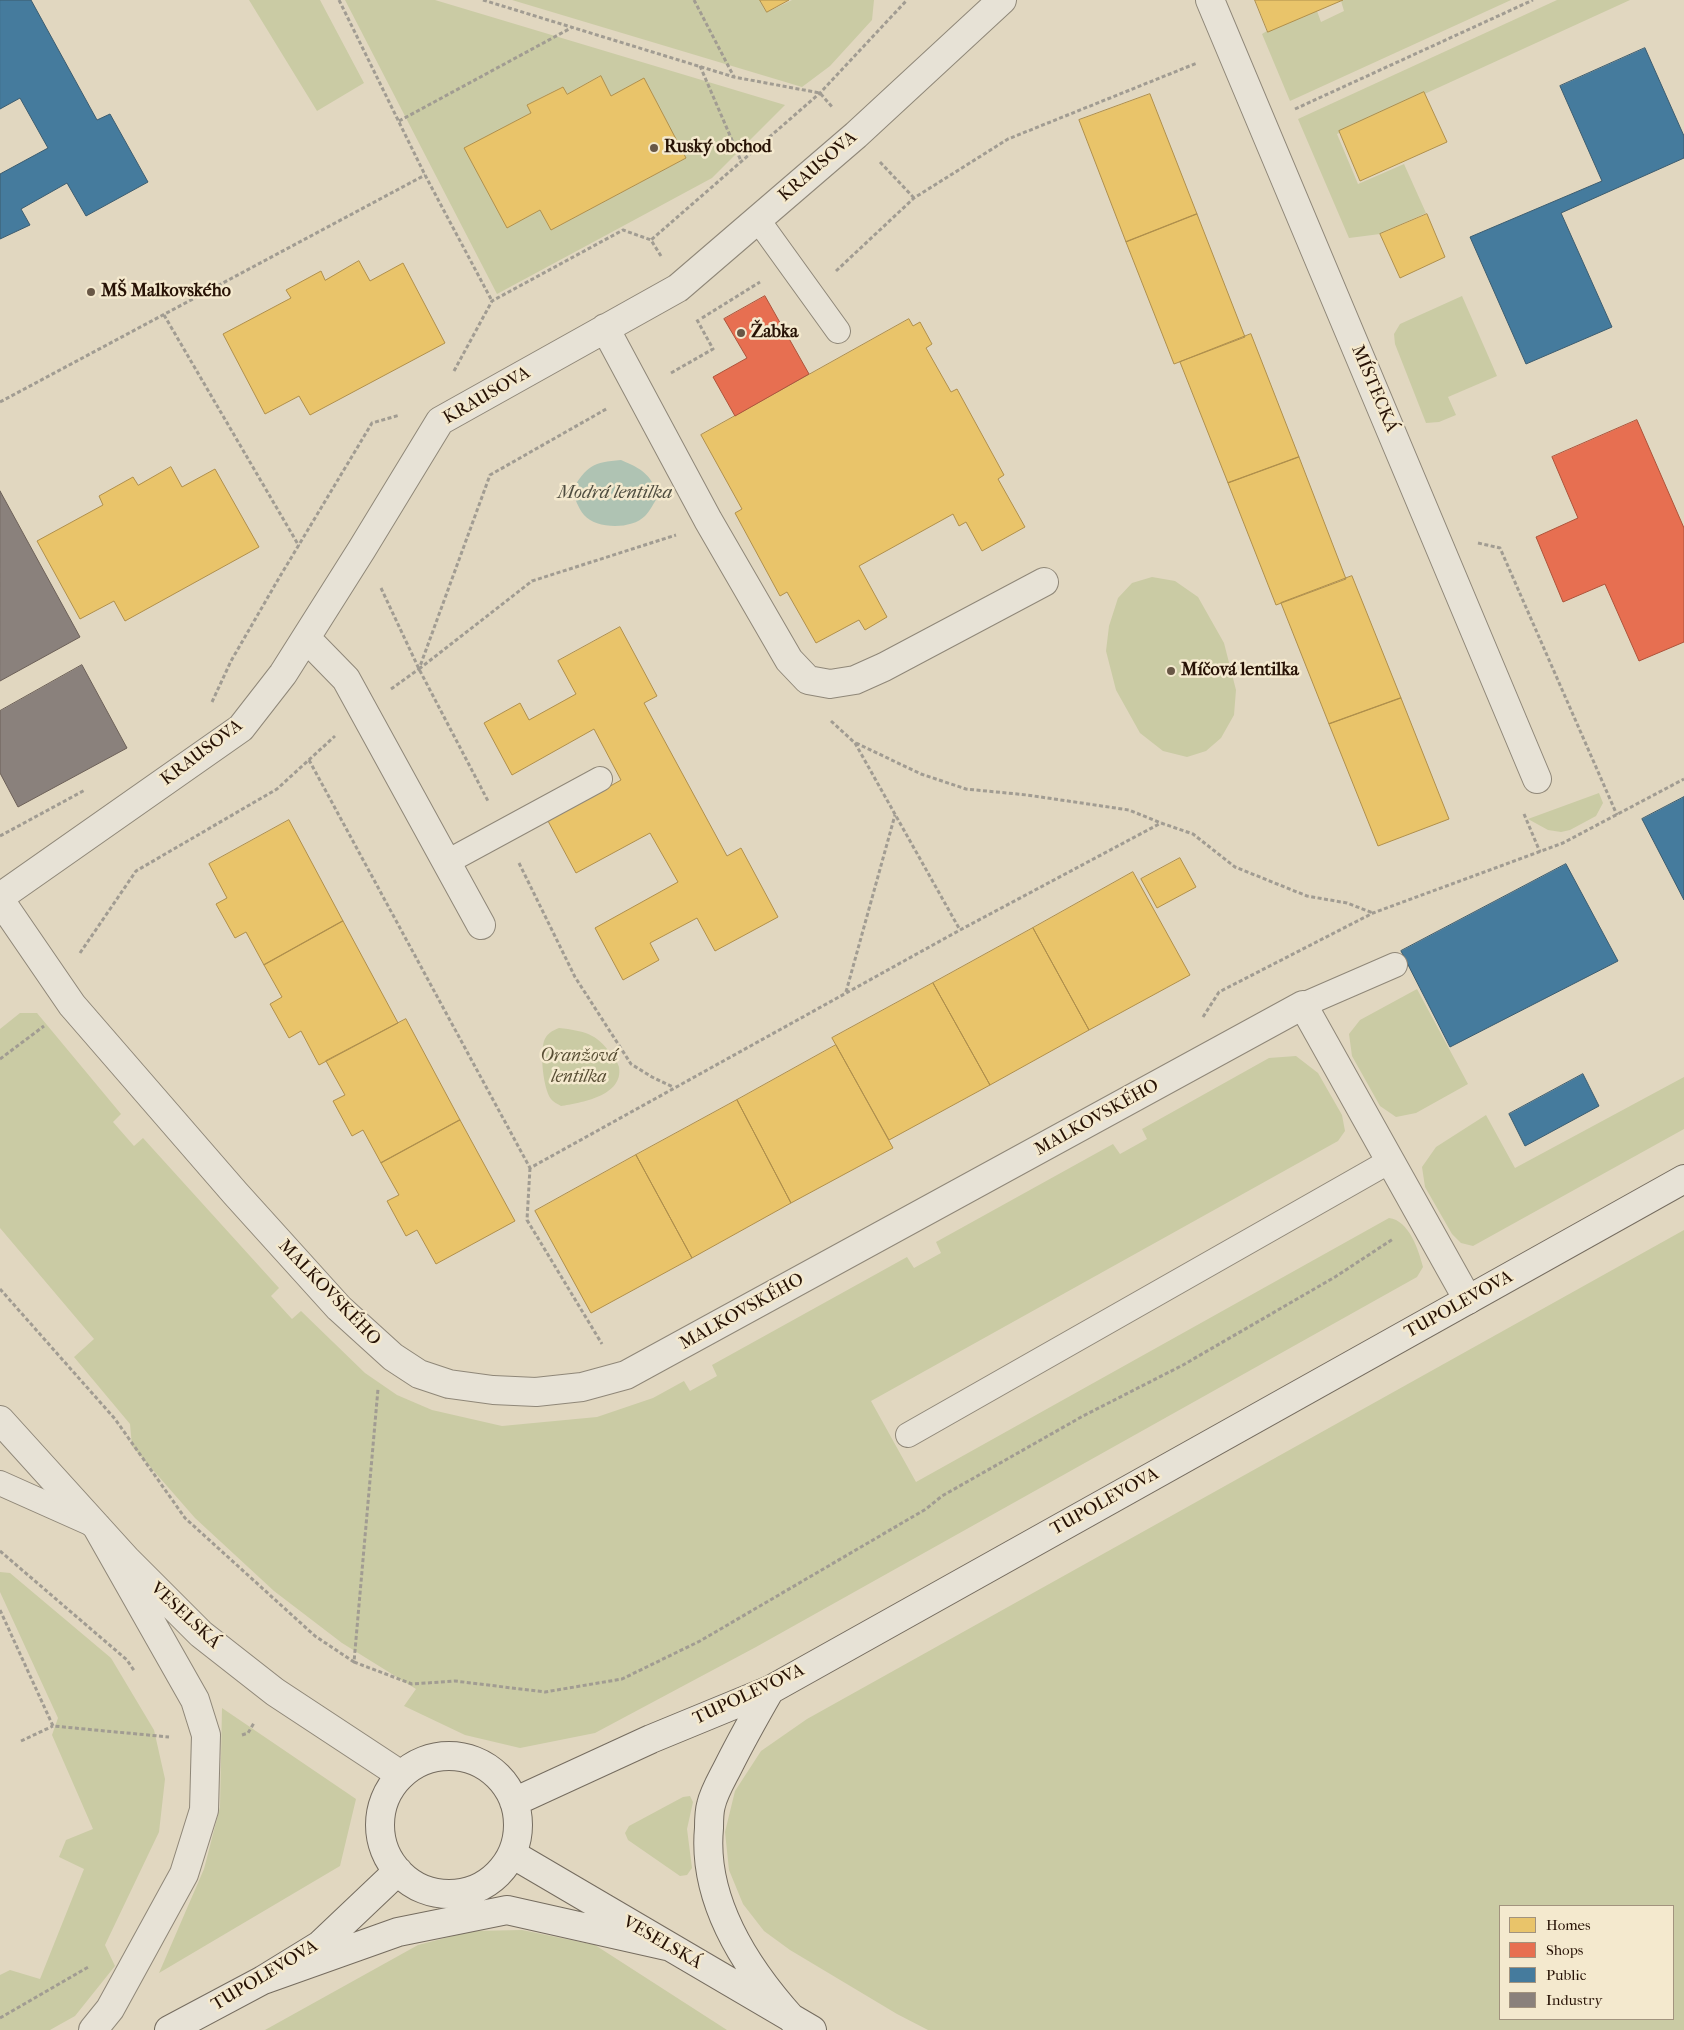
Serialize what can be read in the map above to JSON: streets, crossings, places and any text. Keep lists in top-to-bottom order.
{
  "streets": {
    "street": [
      "KRAUSOVA",
      "MÍSTECKÁ",
      "MALKOVSKÉHO",
      "TUPOLEVOVA",
      "VESELSKÁ"
    ]
  },
  "crossings": [
    ["KRAUSOVA", "MALKOVSKÉHO"],
    ["TUPOLEVOVA", "VESELSKÁ"]
  ],
  "water": ["Modrá lentilka"],
  "parks": ["Oranžová lentilka"],
  "places": [
    "Ruský obchod",
    "MŠ Malkovského",
    "Žabka",
    "Míčová lentilka"
  ],
  "legend": [
    "Homes",
    "Shops",
    "Public",
    "Industry"
  ]
}
